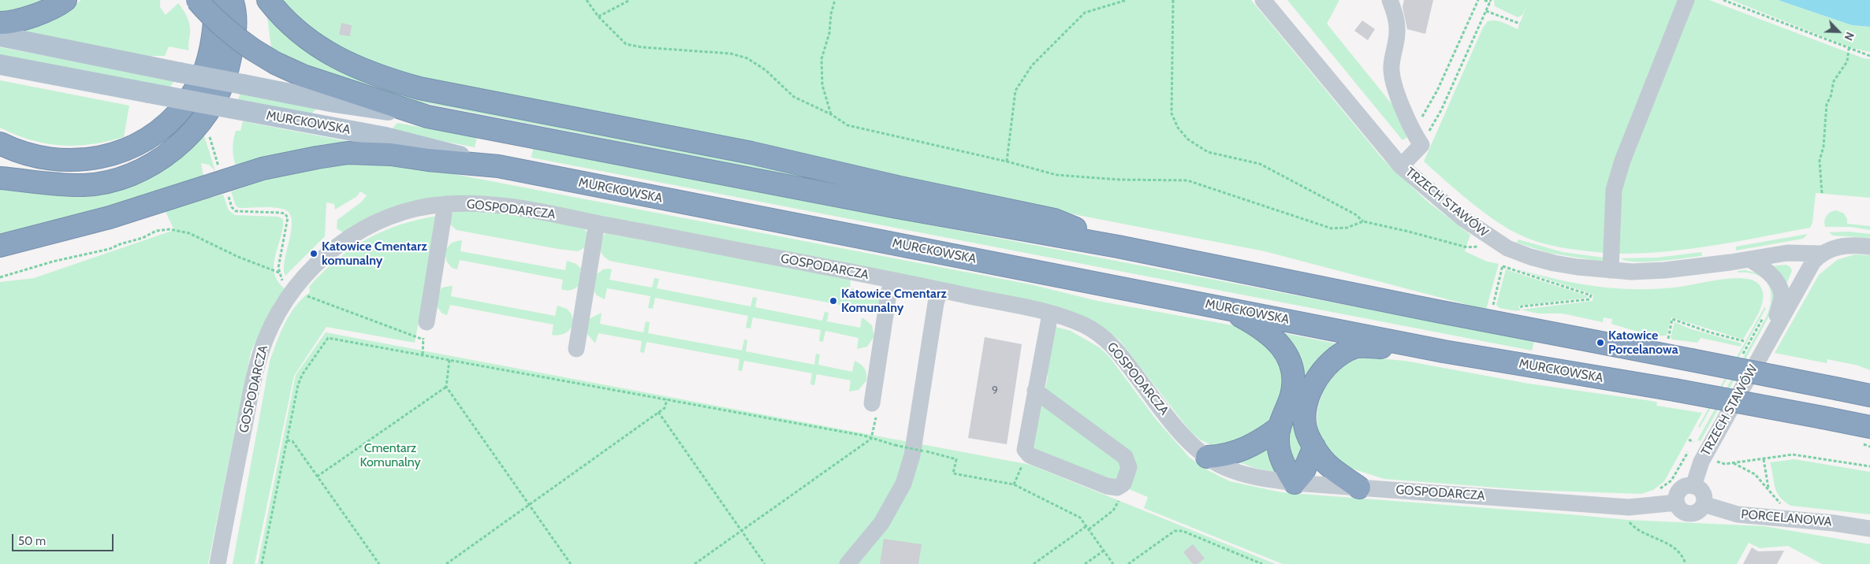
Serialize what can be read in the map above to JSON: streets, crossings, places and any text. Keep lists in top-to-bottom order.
{
  "streets": {
    "highway": ["MURCKOWSKA"],
    "street": ["TRZECH STAWÓW", "GOSPODARCZA", "PORCELANOWA"]
  },
  "crossings": [
    ["TRZECH STAWÓW", "GOSPODARCZA"],
    ["TRZECH STAWÓW", "PORCELANOWA"],
    ["GOSPODARCZA", "PORCELANOWA"]
  ],
  "parks": ["Cmentarz Komunalny"],
  "places": ["Katowice Cmentarz komunalny", "Katowice Cmentarz Komunalny", "Katowice Porcelanowa"],
  "house_numbers": ["9"],
  "scale_bar": "50 m",
  "north": "bottom right"
}
